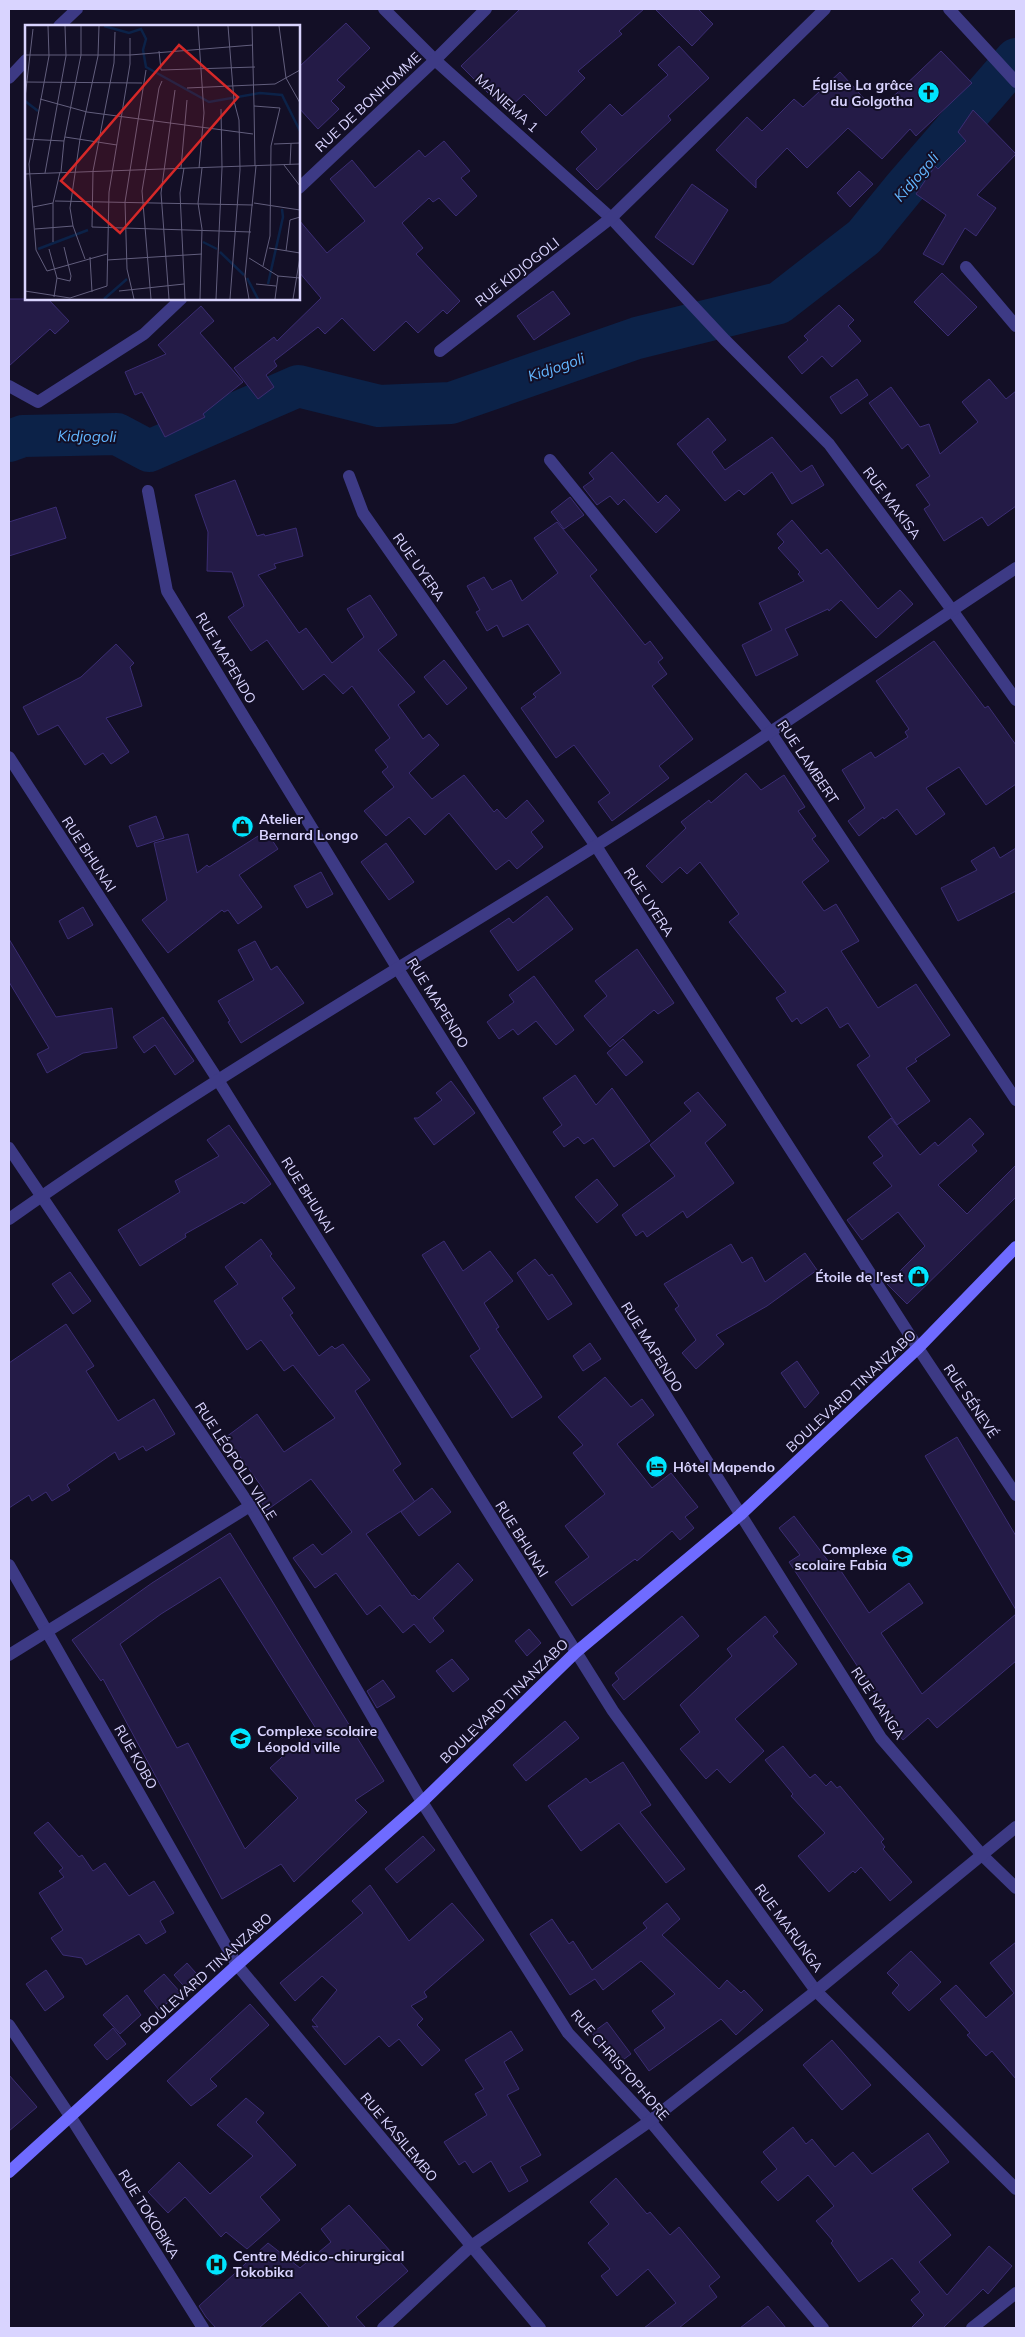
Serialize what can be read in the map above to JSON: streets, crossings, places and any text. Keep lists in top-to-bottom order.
{
  "streets": {
    "street": [
      "RUE DE BONHOMME",
      "MANIEMA 1",
      "RUE KIDJOGOLI",
      "RUE MAKISA",
      "RUE UYERA",
      "RUE MAPENDO",
      "RUE LAMBERT",
      "RUE BHUNAI",
      "BOULEVARD TINANZABO",
      "RUE SÉNEVÉ",
      "RUE LÉOPOLD VILLE",
      "RUE NANGA",
      "RUE KOBO",
      "RUE MARUNGA",
      "RUE CHRISTOPHORE",
      "RUE KASILEMBO",
      "RUE TOKOBIKA"
    ]
  },
  "crossings": [
    ["RUE DE BONHOMME", "MANIEMA 1"],
    ["MANIEMA 1", "RUE KIDJOGOLI"],
    ["MANIEMA 1", "RUE MAKISA"],
    ["RUE UYERA", "BOULEVARD TINANZABO"],
    ["RUE UYERA", "RUE SÉNEVÉ"],
    ["RUE MAPENDO", "BOULEVARD TINANZABO"],
    ["RUE MAPENDO", "RUE NANGA"],
    ["RUE BHUNAI", "BOULEVARD TINANZABO"],
    ["RUE BHUNAI", "RUE MARUNGA"],
    ["BOULEVARD TINANZABO", "RUE SÉNEVÉ"],
    ["BOULEVARD TINANZABO", "RUE LÉOPOLD VILLE"],
    ["BOULEVARD TINANZABO", "RUE NANGA"],
    ["BOULEVARD TINANZABO", "RUE KOBO"],
    ["BOULEVARD TINANZABO", "RUE MARUNGA"],
    ["BOULEVARD TINANZABO", "RUE CHRISTOPHORE"],
    ["BOULEVARD TINANZABO", "RUE KASILEMBO"],
    ["BOULEVARD TINANZABO", "RUE TOKOBIKA"],
    ["RUE LÉOPOLD VILLE", "RUE CHRISTOPHORE"],
    ["RUE KOBO", "RUE KASILEMBO"]
  ],
  "water": ["Kidjogoli"],
  "places": {
    "church": ["Église La grâce du Golgotha"],
    "shop": ["Atelier Bernard Longo", "Étoile de l'est"],
    "hotel": ["Hôtel Mapendo"],
    "school or university": ["Complexe scolaire Fabia", "Complexe scolaire Léopold ville"],
    "hospital": ["Centre Médico-chirurgical Tokobika"]
  }
}
